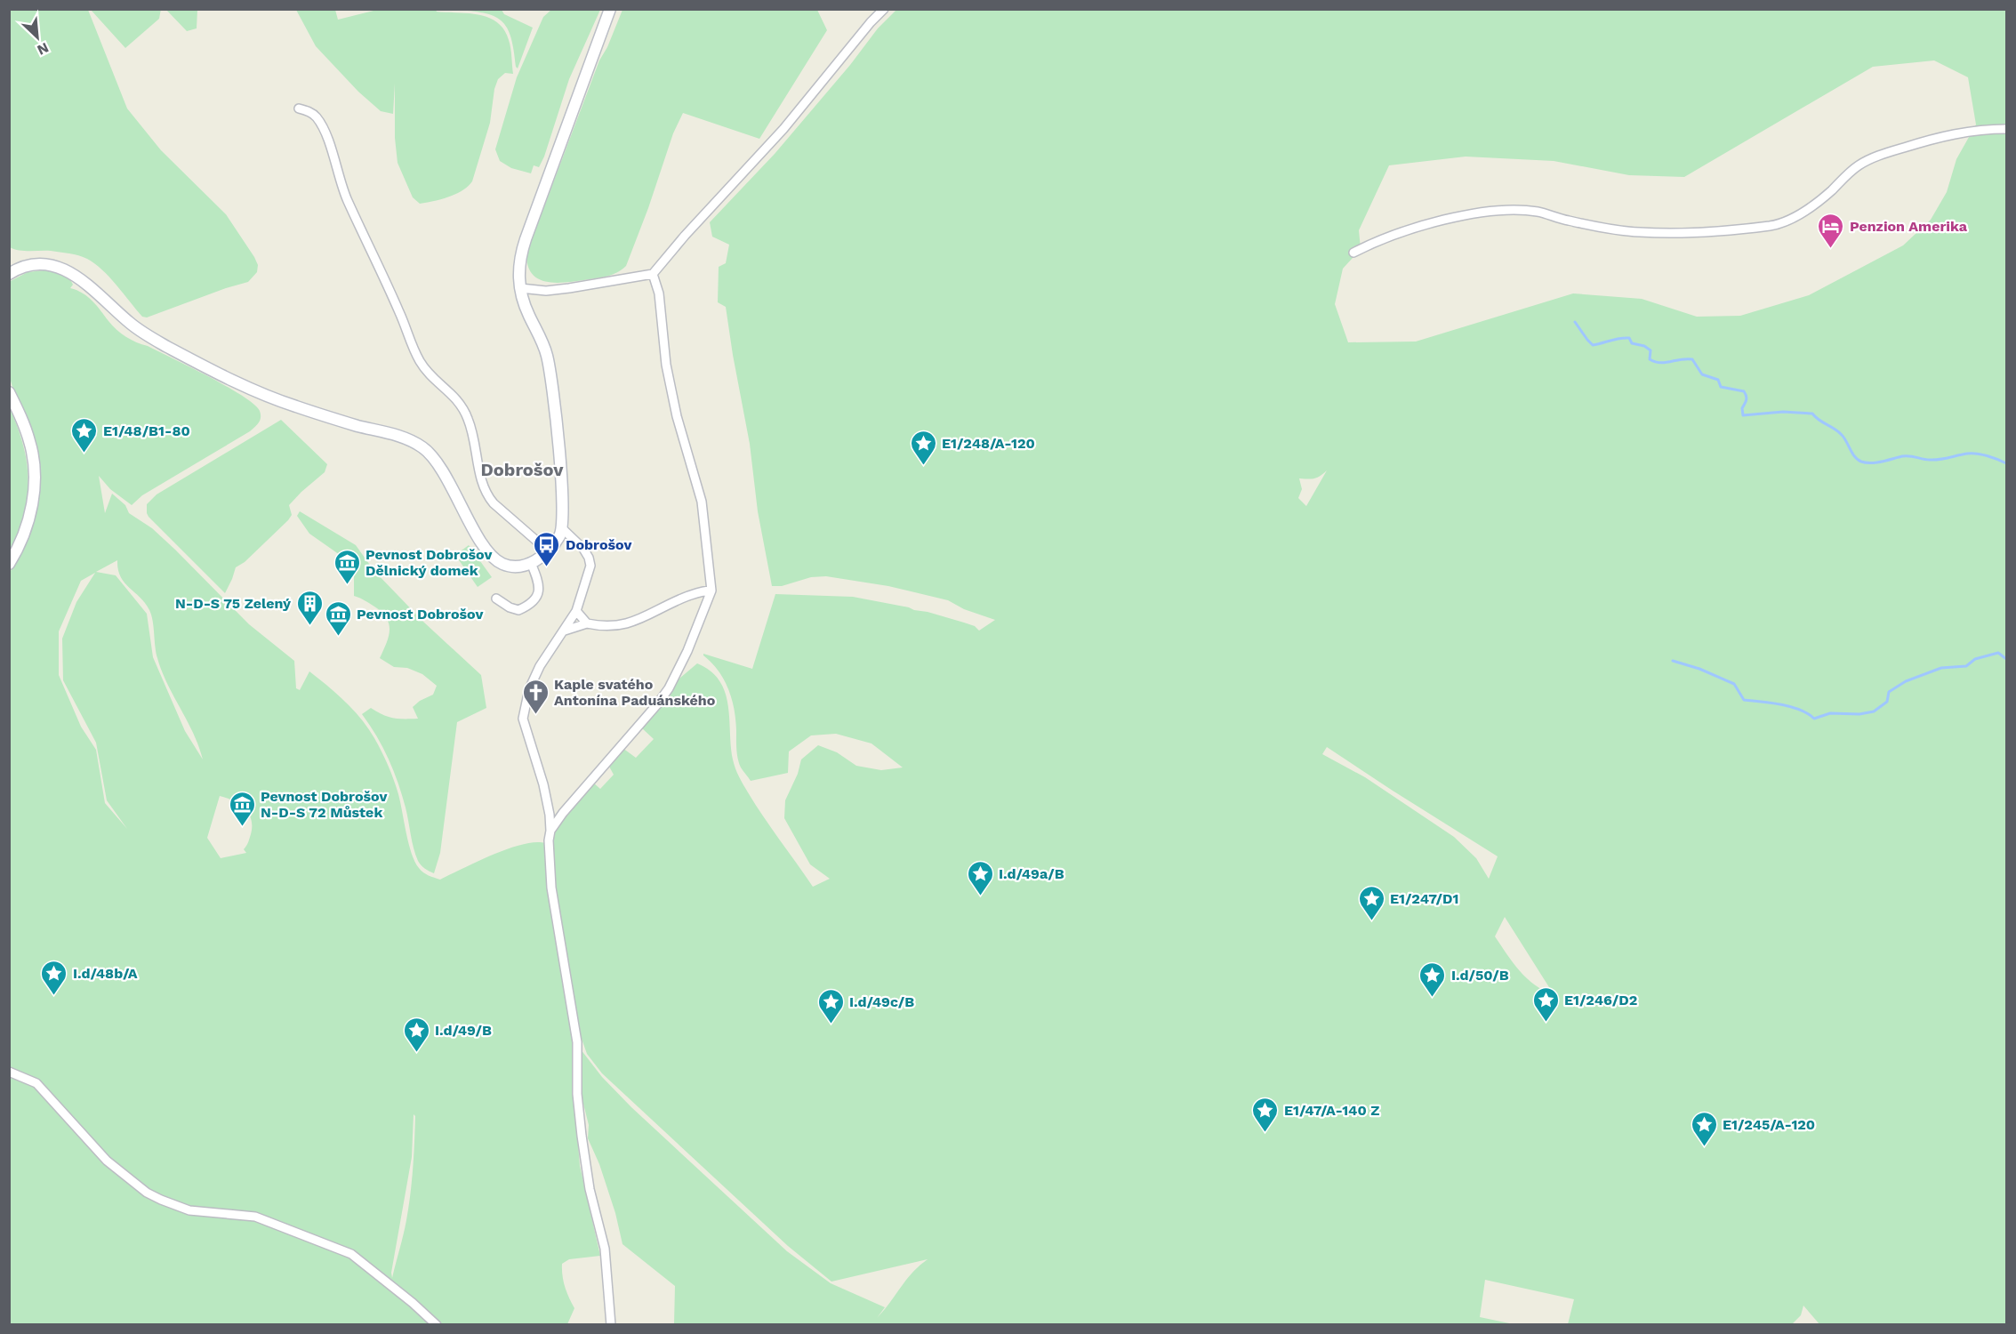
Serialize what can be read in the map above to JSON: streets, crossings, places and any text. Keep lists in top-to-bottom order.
{
  "districts": ["Dobrošov"],
  "places": {
    "hotel": ["Penzion Amerika"],
    "place": [
      "E1/48/B1-80",
      "E1/248/A-120",
      "I.d/49a/B",
      "E1/247/D1",
      "I.d/48b/A",
      "I.d/50/B",
      "E1/246/D2",
      "I.d/49c/B",
      "I.d/49/B",
      "E1/47/A-140 Z",
      "E1/245/A-120"
    ],
    "bus stop": ["Dobrošov"],
    "museum": ["Pevnost Dobrošov Dělnický domek", "Pevnost Dobrošov", "Pevnost Dobrošov N-D-S 72 Můstek"],
    "building": ["N-D-S 75 Zelený"],
    "church": ["Kaple svatého Antonína Paduánského"]
  },
  "north": "bottom right"
}
